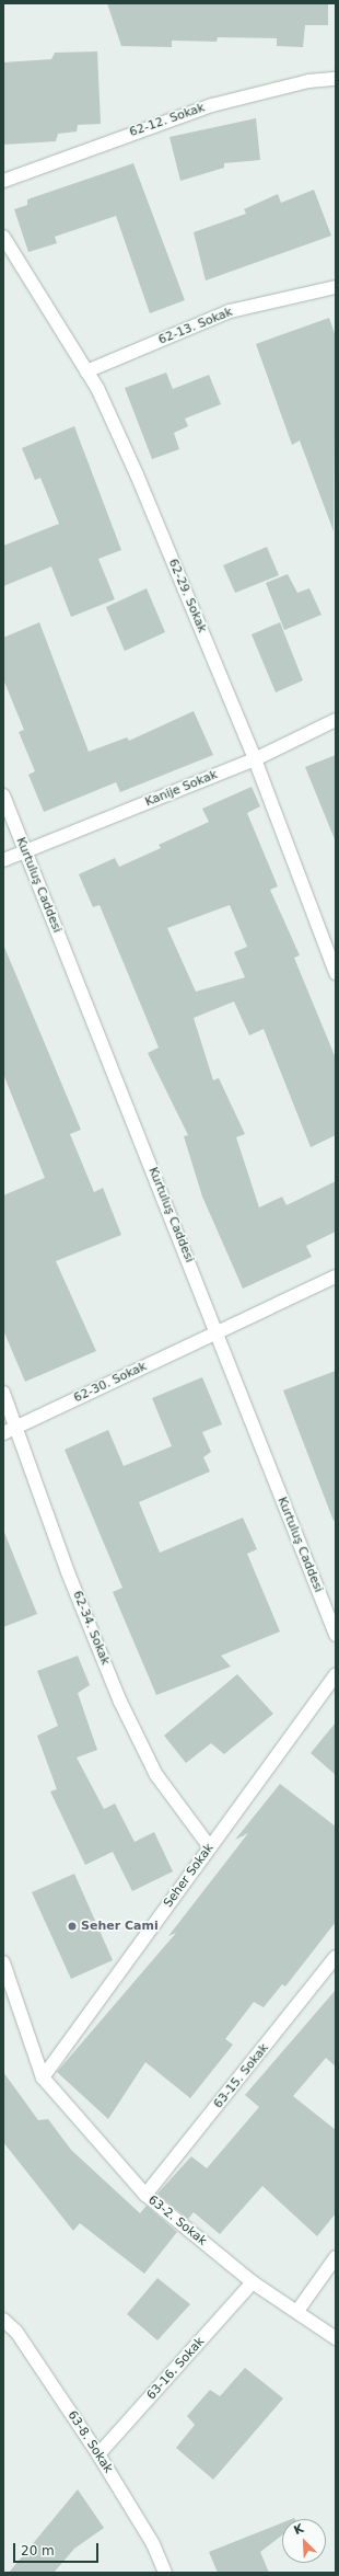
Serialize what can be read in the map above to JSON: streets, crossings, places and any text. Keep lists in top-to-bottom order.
{
  "streets": {
    "street": [
      "62-12. Sokak",
      "62-13. Sokak",
      "62-29. Sokak",
      "Kanije Sokak",
      "Kurtuluş Caddesi",
      "62-30. Sokak",
      "62-34. Sokak",
      "Seher Sokak",
      "63-15. Sokak",
      "63-2. Sokak",
      "63-16. Sokak",
      "63-8. Sokak"
    ]
  },
  "crossings": [
    ["62-13. Sokak", "62-29. Sokak"],
    ["62-29. Sokak", "Kanije Sokak"],
    ["Kanije Sokak", "Kurtuluş Caddesi"],
    ["Kurtuluş Caddesi", "62-30. Sokak"],
    ["62-30. Sokak", "62-34. Sokak"],
    ["62-34. Sokak", "Seher Sokak"],
    ["Seher Sokak", "63-2. Sokak"],
    ["63-15. Sokak", "63-2. Sokak"],
    ["63-2. Sokak", "63-16. Sokak"],
    ["63-16. Sokak", "63-8. Sokak"]
  ],
  "places": ["Seher Cami"],
  "scale_bar": "20 m",
  "north": "top left"
}
